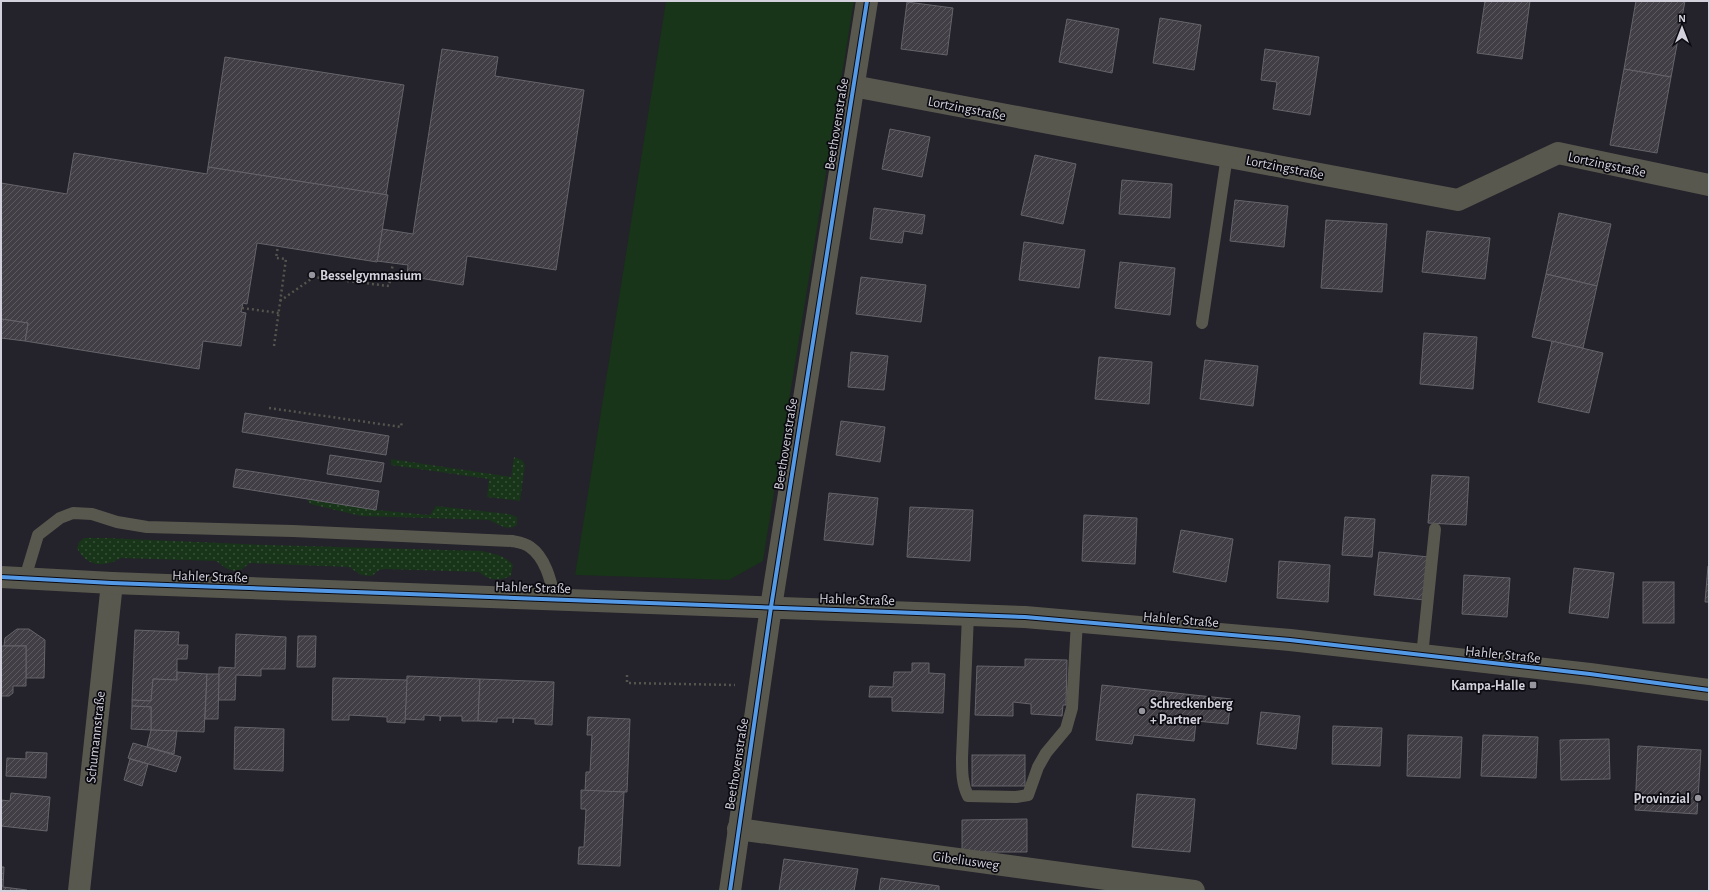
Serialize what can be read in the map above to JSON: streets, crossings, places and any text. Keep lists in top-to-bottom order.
{
  "streets": {
    "street": [
      "Lortzingstraße",
      "Beethovenstraße",
      "Hahler Straße",
      "Schumannstraße",
      "Gibeliusweg"
    ]
  },
  "crossings": [
    ["Lortzingstraße", "Beethovenstraße"],
    ["Beethovenstraße", "Hahler Straße"],
    ["Beethovenstraße", "Gibeliusweg"],
    ["Hahler Straße", "Schumannstraße"]
  ],
  "places": {
    "other": ["Besselgymnasium", "Schreckenberg + Partner", "Provinzial"],
    "transit": ["Kampa-Halle"]
  },
  "north": "top"
}
